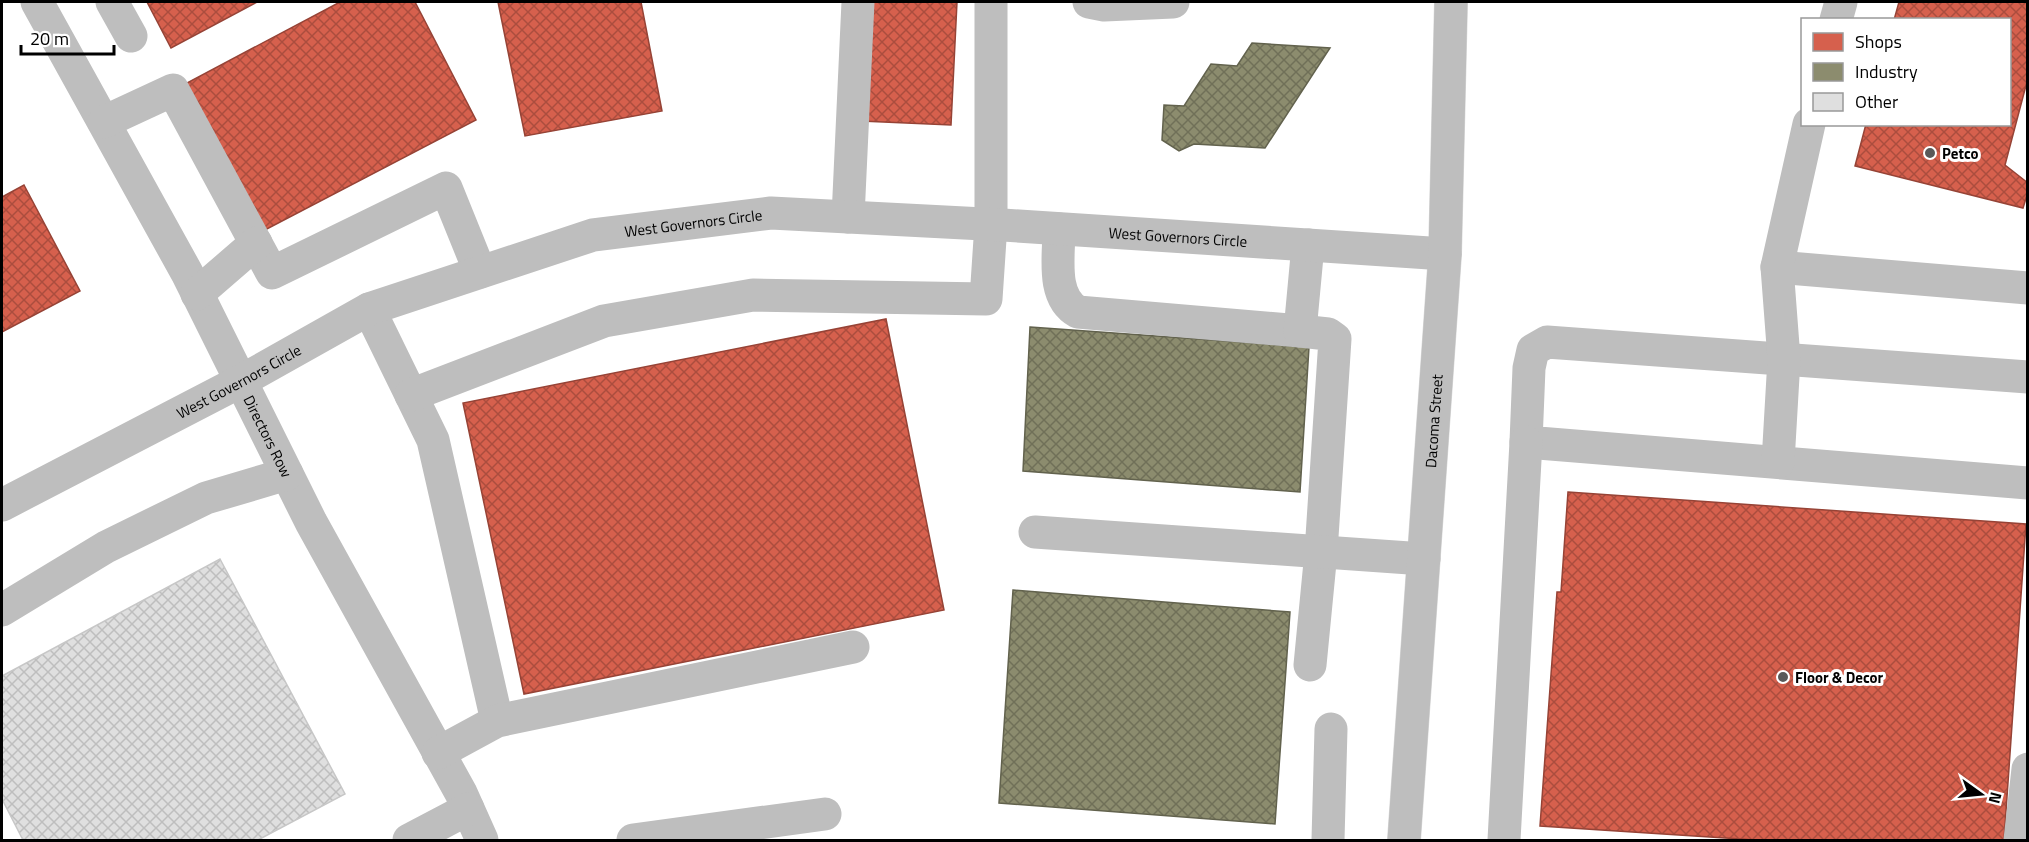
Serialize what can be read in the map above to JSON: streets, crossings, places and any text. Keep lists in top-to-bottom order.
{
  "streets": {
    "street": ["West Governors Circle", "Dacoma Street", "Directors Row"]
  },
  "crossings": [
    ["West Governors Circle", "Dacoma Street"],
    ["West Governors Circle", "Directors Row"]
  ],
  "places": ["Petco", "Floor & Decor"],
  "legend": ["Shops", "Industry", "Other"],
  "scale_bar": "20 m",
  "north": "right"
}
